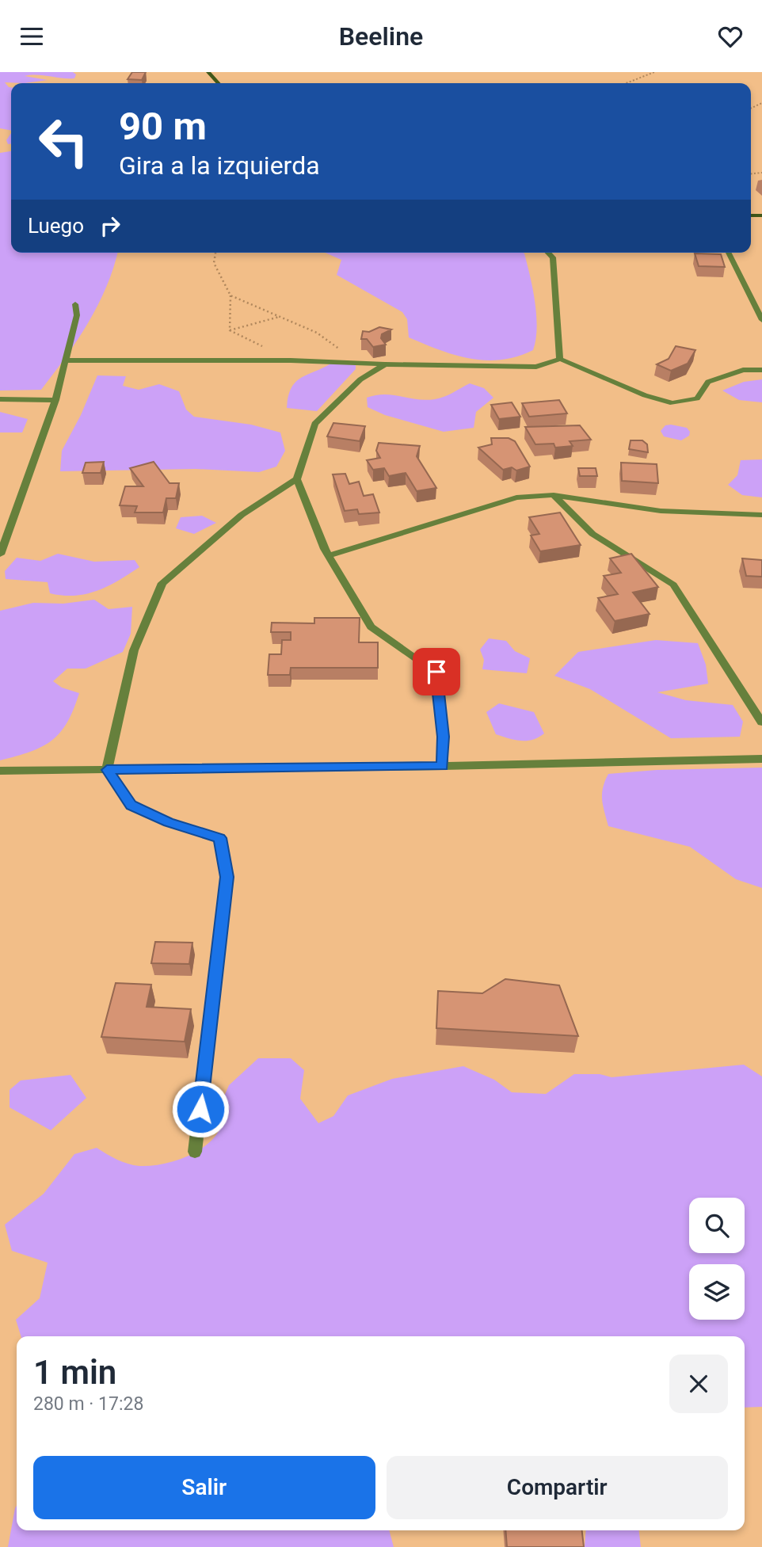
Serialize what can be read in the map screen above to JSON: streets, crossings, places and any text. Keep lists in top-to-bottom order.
{
  "page": {
    "header": "Beeline",
    "turn": ["90 m", "Gira a la izquierda"],
    "then": "Luego",
    "heading": ["1 min", "280 m · 17:28"],
    "buttons": ["Salir", "Compartir"]
  }
}
